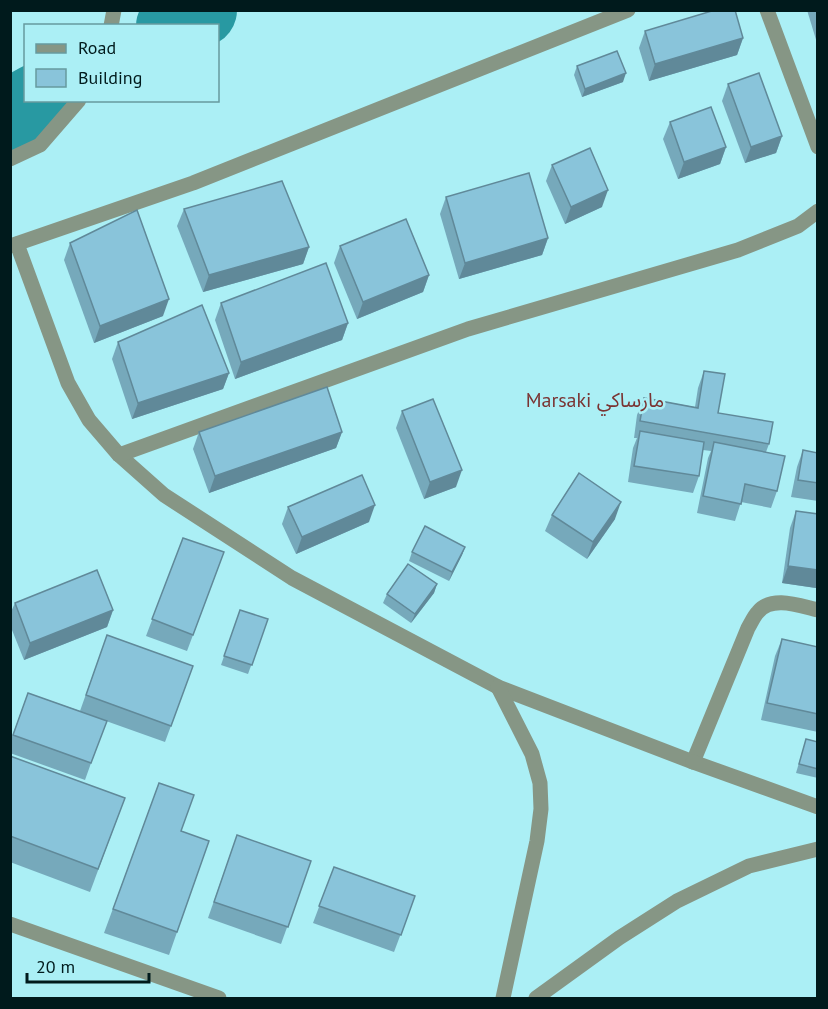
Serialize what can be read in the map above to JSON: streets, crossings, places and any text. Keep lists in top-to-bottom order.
{
  "districts": ["Marsaki مارساكي"],
  "legend": ["Road", "Building"],
  "scale_bar": "20 m"
}
